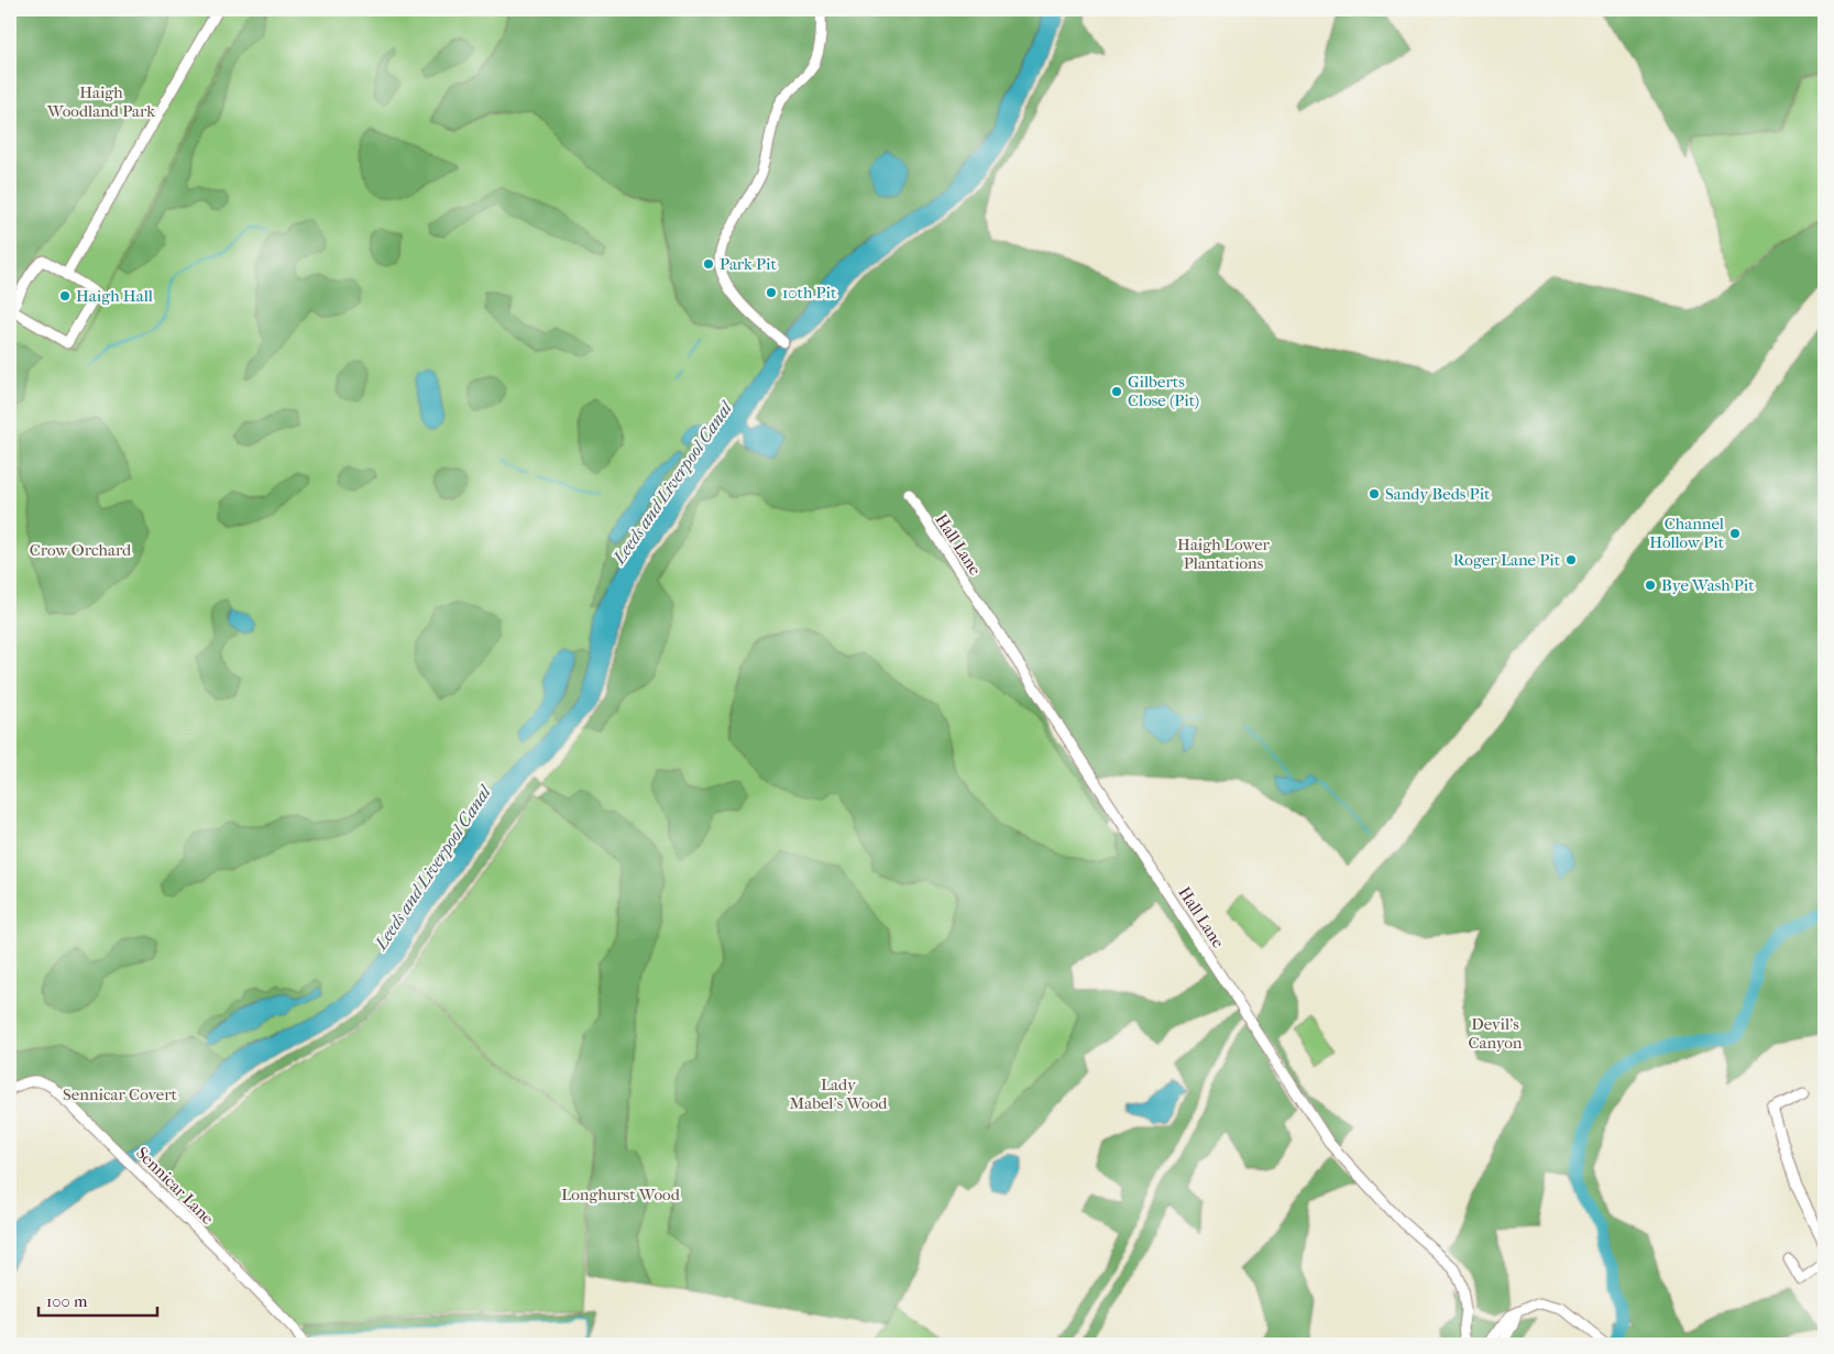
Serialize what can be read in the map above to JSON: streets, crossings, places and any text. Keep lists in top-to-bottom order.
{
  "streets": {
    "street": ["Hall Lane", "Sennicar Lane"]
  },
  "water": ["Leeds and Liverpool Canal"],
  "parks": [
    "Haigh Woodland Park",
    "Haigh Lower Plantations",
    "Crow Orchard",
    "Devil's Canyon",
    "Lady Mabel's Wood",
    "Sennicar Covert",
    "Longhurst Wood"
  ],
  "places": [
    "Park Pit",
    "10th Pit",
    "Haigh Hall",
    "Gilberts Close (Pit)",
    "Sandy Beds Pit",
    "Channel Hollow Pit",
    "Roger Lane Pit",
    "Bye Wash Pit"
  ],
  "scale_bar": "100 m"
}
